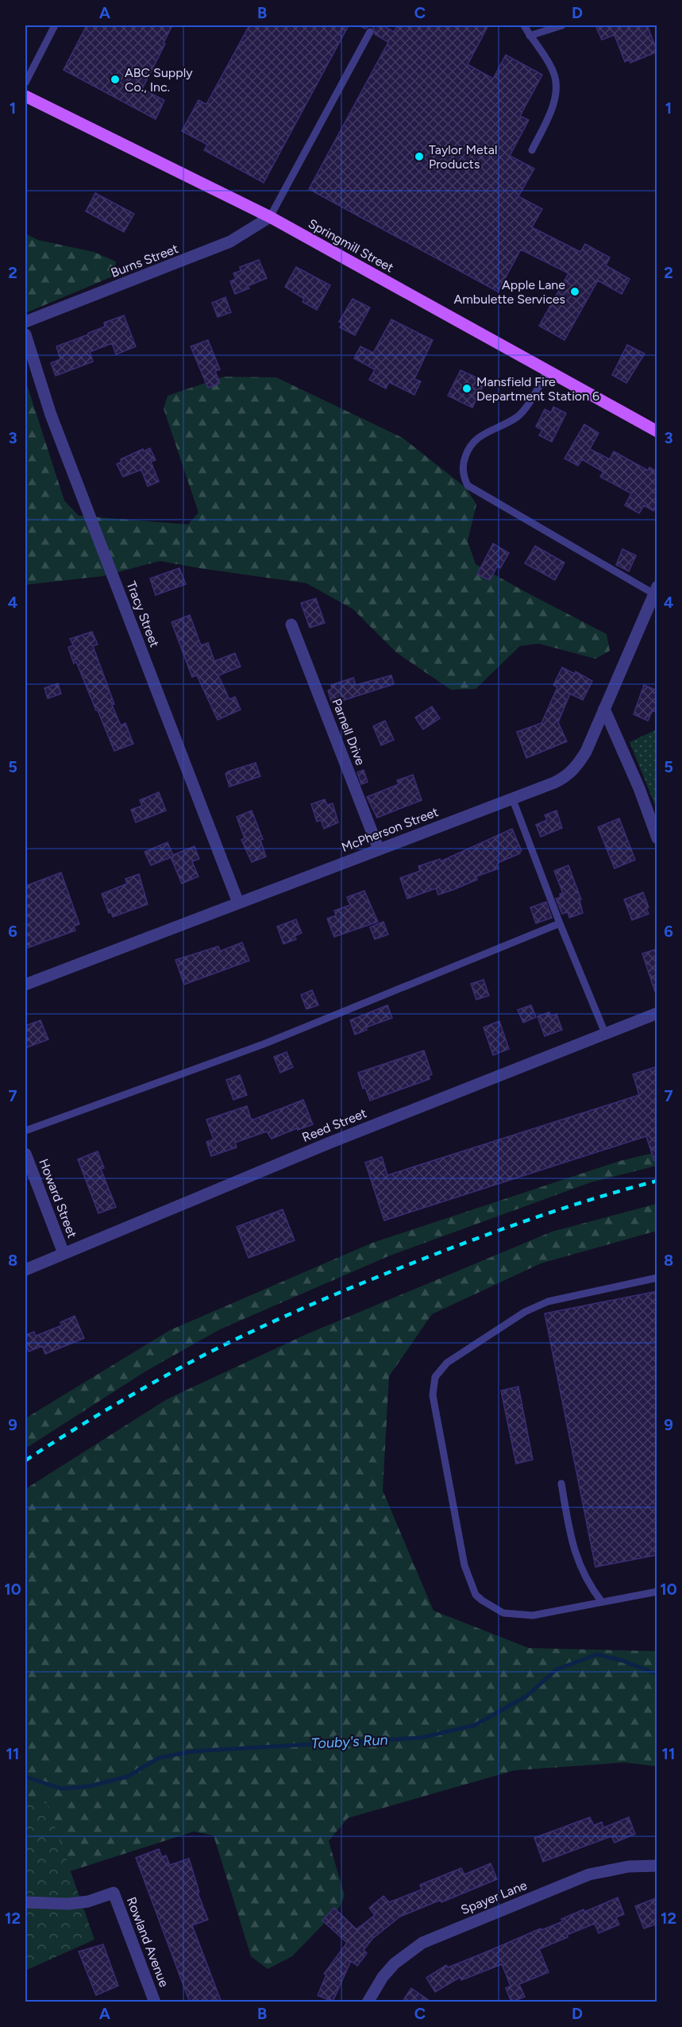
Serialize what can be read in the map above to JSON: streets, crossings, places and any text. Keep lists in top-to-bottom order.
{
  "streets": {
    "main road": ["Springmill Street"],
    "street": [
      "Burns Street",
      "Tracy Street",
      "Parnell Drive",
      "McPherson Street",
      "Reed Street",
      "Howard Street",
      "Spayer Lane",
      "Rowland Avenue"
    ]
  },
  "crossings": [
    ["Springmill Street", "Burns Street"],
    ["Tracy Street", "McPherson Street"],
    ["Parnell Drive", "McPherson Street"],
    ["Reed Street", "Howard Street"]
  ],
  "water": ["Touby's Run"],
  "places": [
    "ABC Supply Co., Inc.",
    "Taylor Metal Products",
    "Apple Lane Ambulette Services",
    "Mansfield Fire Department Station 6"
  ],
  "grid": {
    "columns": [
      "A",
      "B",
      "C",
      "D"
    ],
    "rows": [
      "1",
      "2",
      "3",
      "4",
      "5",
      "6",
      "7",
      "8",
      "9",
      "10",
      "11",
      "12"
    ]
  }
}
